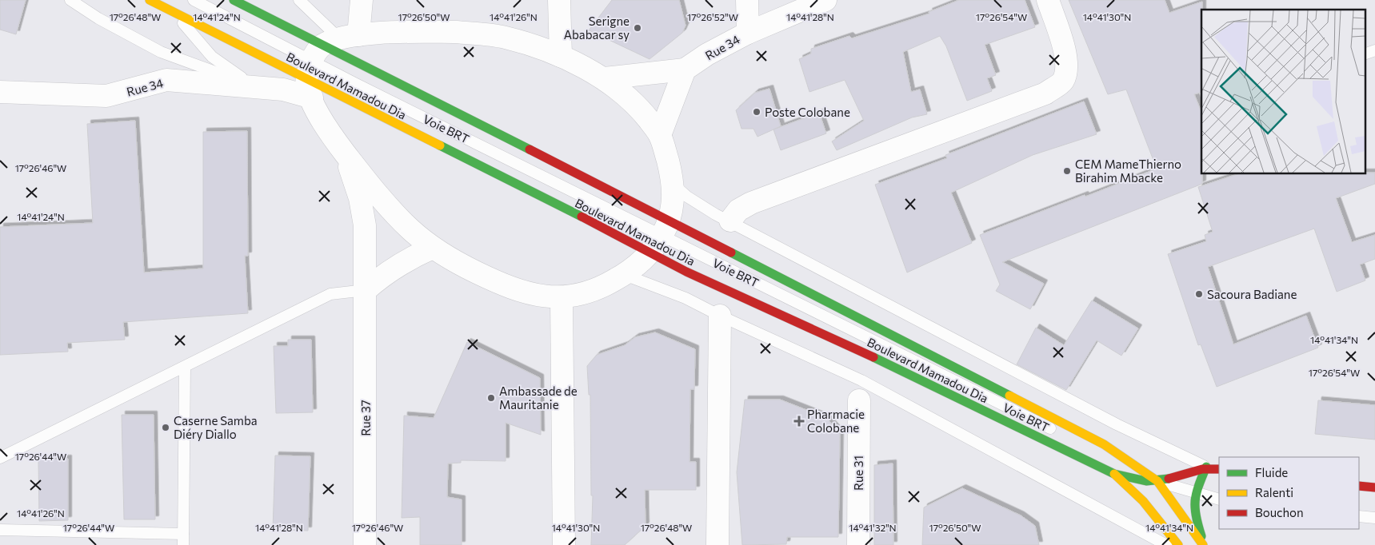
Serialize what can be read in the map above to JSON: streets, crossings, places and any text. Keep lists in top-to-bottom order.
{
  "streets": {
    "street": [
      "Rue 34",
      "Boulevard Mamadou Dia",
      "Rue 37",
      "Rue 31"
    ],
    "lane": ["Voie BRT"]
  },
  "crossings": [
    ["Rue 34", "Boulevard Mamadou Dia"],
    ["Rue 34", "Voie BRT"],
    ["Boulevard Mamadou Dia", "Voie BRT"]
  ],
  "places": {
    "other": [
      "Serigne Ababacar sy",
      "Poste Colobane",
      "CEM MameThierno Birahim Mbacke",
      "Sacoura Badiane",
      "Ambassade de Mauritanie",
      "Caserne Samba Diéry Diallo"
    ],
    "health": ["Pharmacie Colobane"]
  },
  "legend": ["Fluide", "Ralenti", "Bouchon"],
  "coordinates": [
    "17°26'48\"W",
    "14°41'24\"N",
    "17°26'50\"W",
    "14°41'26\"N",
    "17°26'52\"W",
    "14°41'28\"N",
    "17°26'54\"W",
    "14°41'30\"N",
    "17°26'46\"W",
    "14°41'34\"N",
    "17°26'44\"W",
    "14°41'32\"N"
  ]
}
